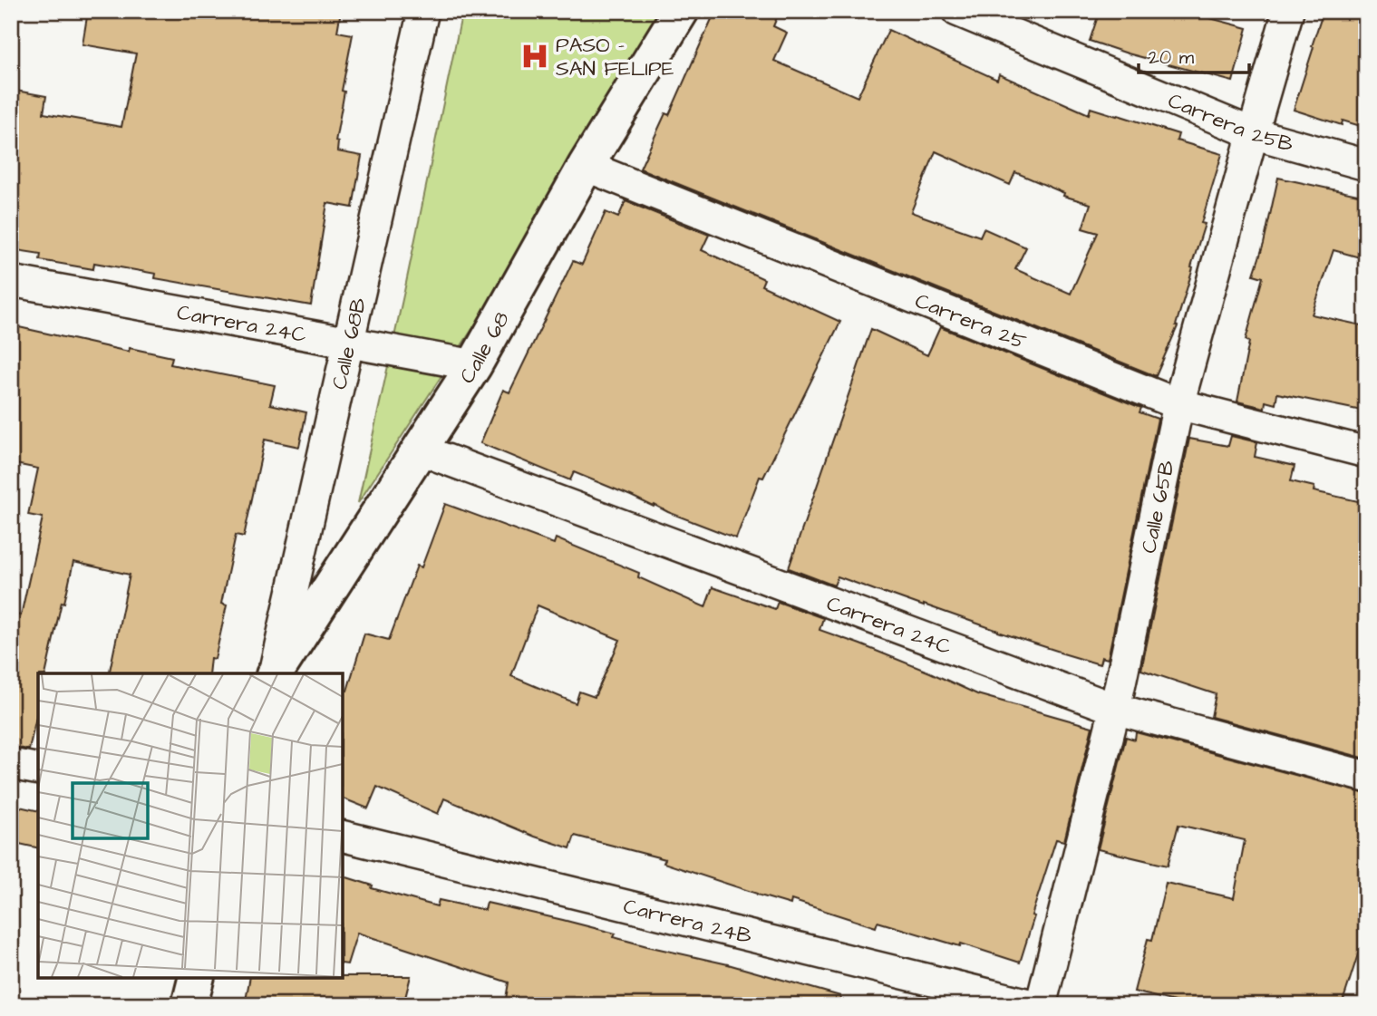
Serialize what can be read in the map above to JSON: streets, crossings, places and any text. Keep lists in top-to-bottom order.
{
  "streets": {
    "street": [
      "Carrera 25B",
      "Carrera 25",
      "Carrera 24C",
      "Calle 68B",
      "Calle 68",
      "Calle 65B",
      "Carrera 24B"
    ]
  },
  "crossings": [
    ["Carrera 25B", "Calle 65B"],
    ["Carrera 25", "Calle 68"],
    ["Carrera 25", "Calle 65B"],
    ["Carrera 24C", "Calle 68B"],
    ["Carrera 24C", "Calle 68"],
    ["Carrera 24C", "Calle 65B"]
  ],
  "places": {
    "hospital": ["PASO - SAN FELIPE"]
  },
  "scale_bar": "20 m"
}
